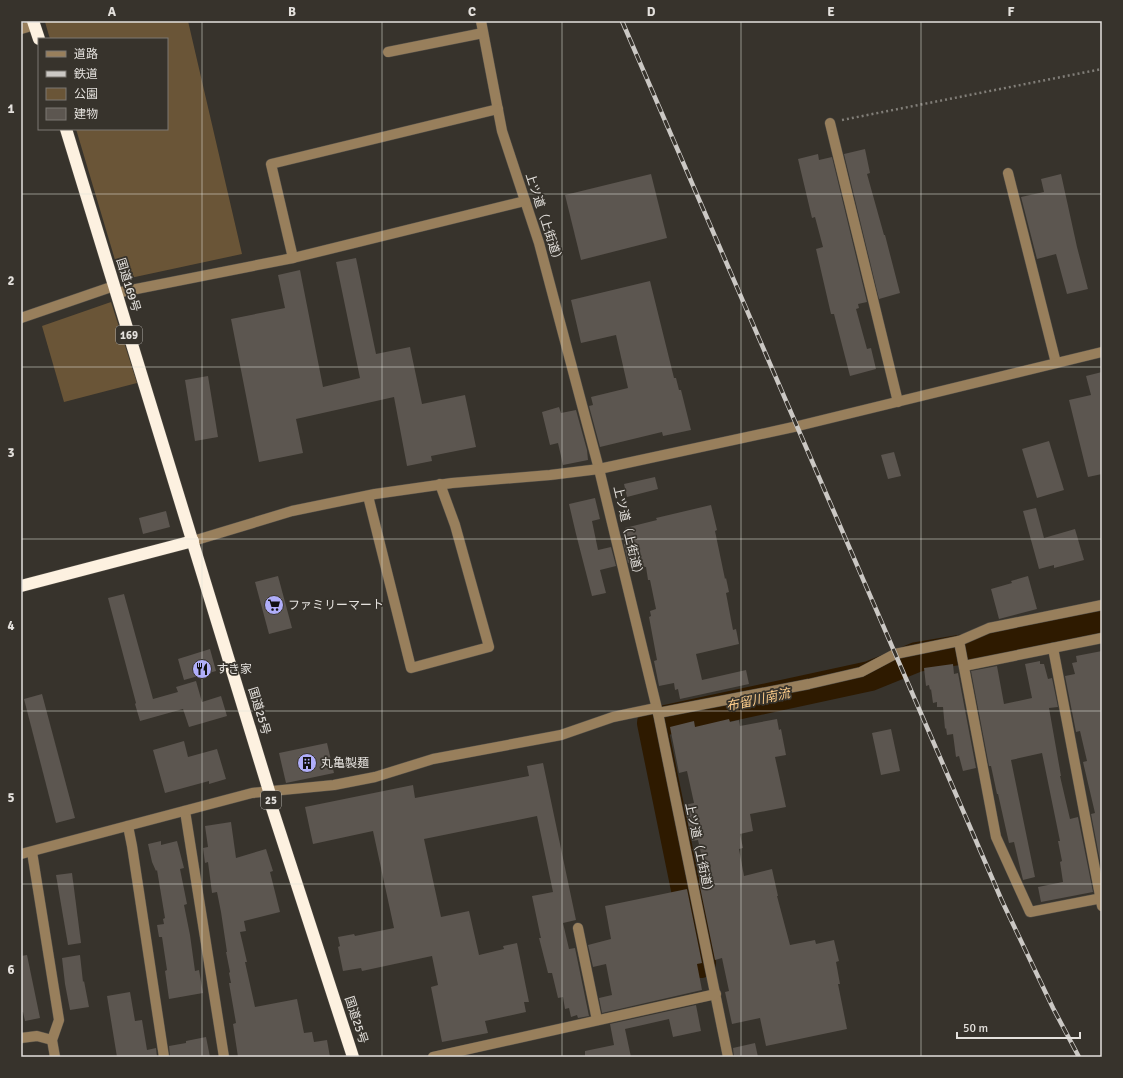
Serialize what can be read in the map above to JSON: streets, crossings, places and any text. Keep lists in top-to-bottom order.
{
  "streets": {
    "highway": [
      "国道169号",
      "169",
      "国道25号",
      "25"
    ],
    "street": ["上ツ道（上街道）"]
  },
  "crossings": [
    ["国道169号", "国道25号"]
  ],
  "water": ["布留川南流"],
  "places": {
    "supermarket": ["ファミリーマート"],
    "restaurant": ["すき家"],
    "building": ["丸亀製麺"]
  },
  "legend": [
    "道路",
    "鉄道",
    "公園",
    "建物"
  ],
  "scale_bar": "50 m",
  "grid": {
    "columns": [
      "A",
      "B",
      "C",
      "D",
      "E",
      "F"
    ],
    "rows": [
      "1",
      "2",
      "3",
      "4",
      "5",
      "6"
    ]
  }
}
